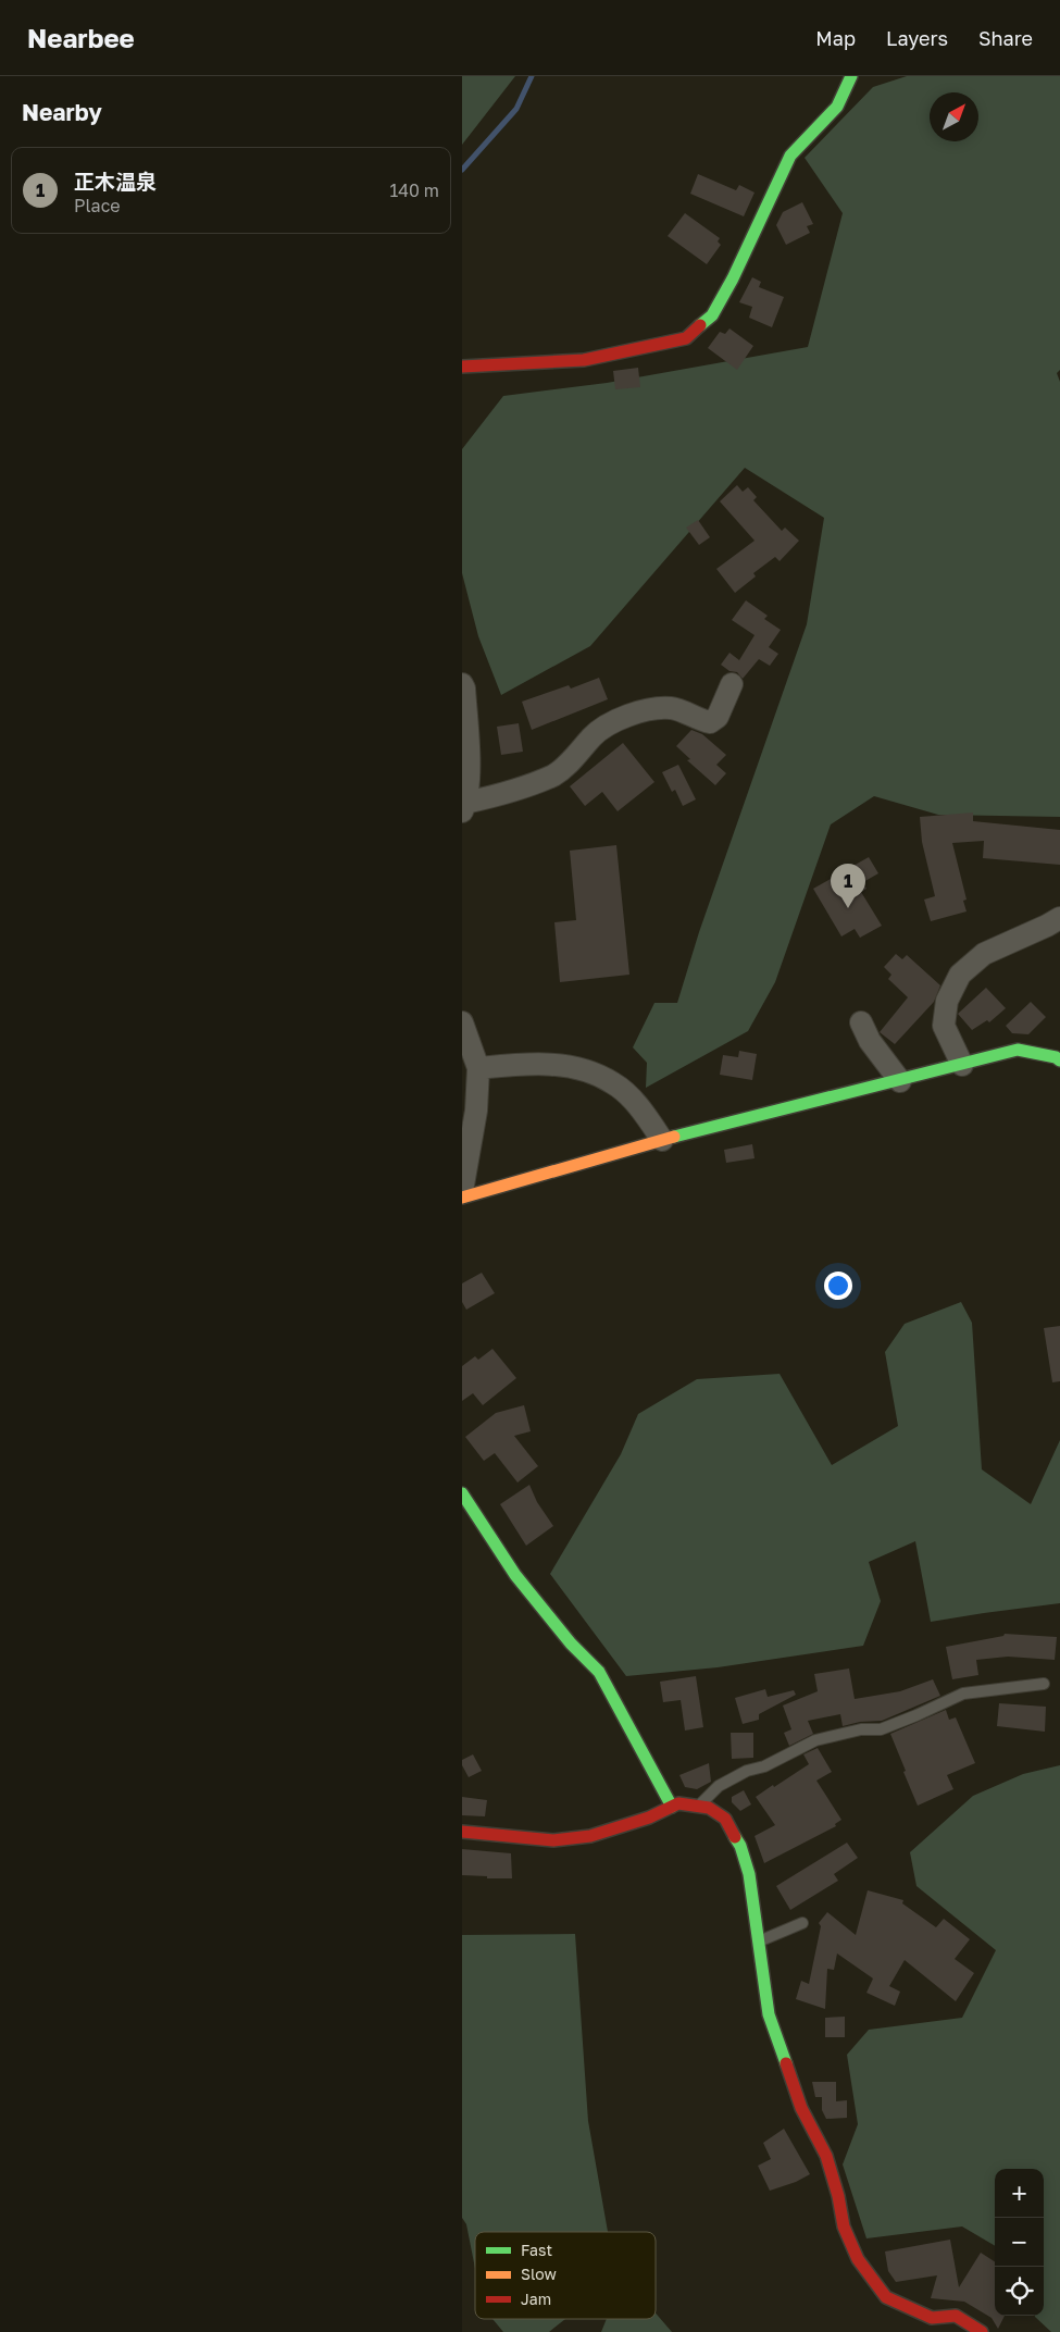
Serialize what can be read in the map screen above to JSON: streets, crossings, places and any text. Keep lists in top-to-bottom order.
{
  "legend": ["Fast", "Slow", "Jam"],
  "north": "top right",
  "page": {
    "header": "Nearbee",
    "nav": ["Map", "Layers", "Share"],
    "heading": "Nearby",
    "list": [
      {
        "mark": "1",
        "name": "正木温泉",
        "note": "Place",
        "value": "140 m"
      }
    ],
    "pins": "1",
    "map_buttons": ["+", "−"]
  }
}
